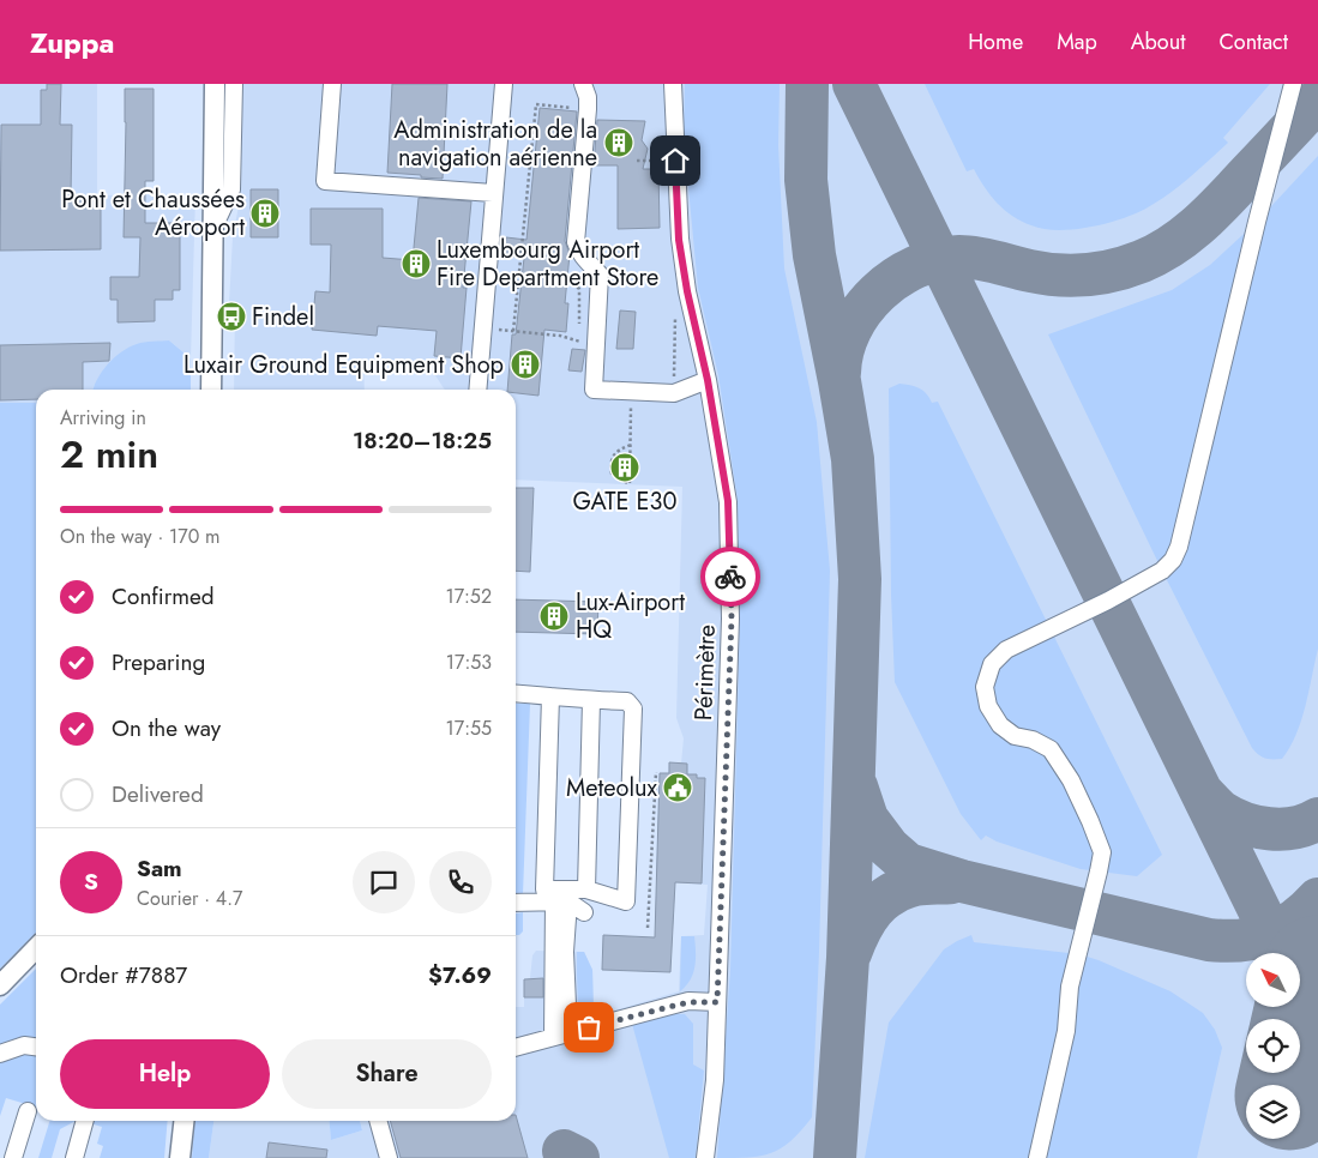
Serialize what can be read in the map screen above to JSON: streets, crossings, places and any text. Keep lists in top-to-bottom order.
{
  "streets": {
    "street": ["Périmètre"]
  },
  "places": {
    "building": [
      "Administration de la navigation aérienne",
      "Pont et Chaussées Aéroport",
      "Luxembourg Airport Fire Department Store",
      "Luxair Ground Equipment Shop",
      "GATE E30",
      "Lux-Airport HQ"
    ],
    "bus stop": ["Findel"],
    "public building": ["Meteolux"]
  },
  "north": "top left",
  "page": {
    "header": "Zuppa",
    "nav": [
      "Home",
      "Map",
      "About",
      "Contact"
    ],
    "heading": ["2 min", "Arriving in", "18:20–18:25"],
    "panel": [
      "Sam",
      "Courier · 4.7",
      "Order #7887",
      "$7.69"
    ],
    "bar": "On the way · 170 m",
    "list": [
      ["Confirmed", "17:52"],
      ["Preparing", "17:53"],
      ["On the way", "17:55"],
      "Delivered"
    ],
    "round": "S",
    "buttons": ["Help", "Share"]
  }
}
